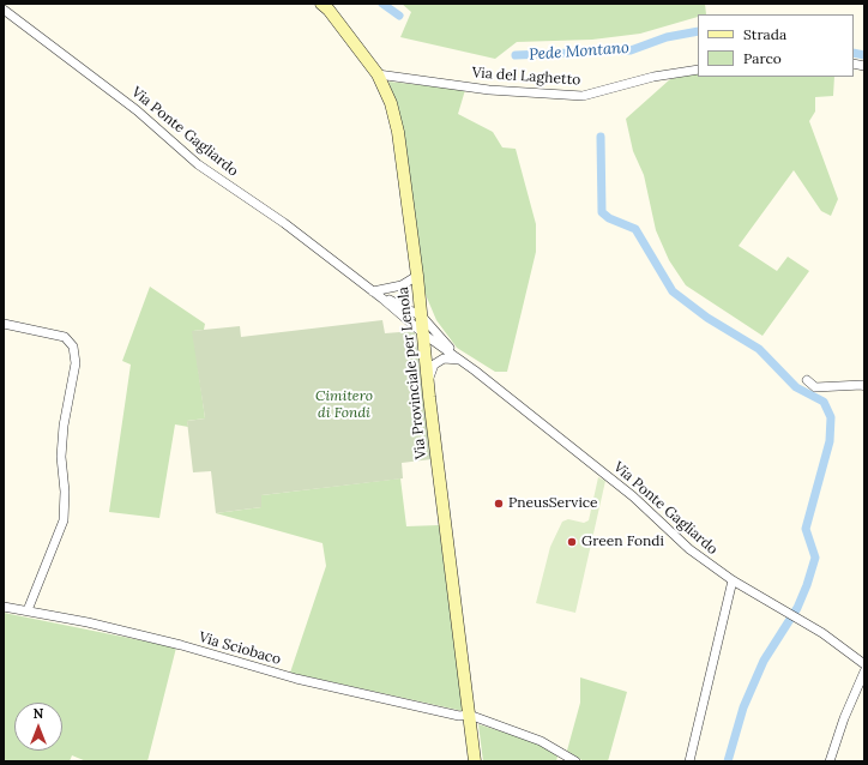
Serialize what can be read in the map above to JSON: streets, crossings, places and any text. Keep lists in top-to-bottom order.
{
  "streets": {
    "main road": ["Via Provinciale per Lenola"],
    "street": ["Via del Laghetto", "Via Ponte Gagliardo", "Via Sciobaco"]
  },
  "crossings": [
    ["Via del Laghetto", "Via Provinciale per Lenola"],
    ["Via Ponte Gagliardo", "Via Provinciale per Lenola"],
    ["Via Provinciale per Lenola", "Via Sciobaco"]
  ],
  "water": ["Pede Montano"],
  "parks": ["Cimitero di Fondi"],
  "places": ["PneusService", "Green Fondi"],
  "legend": ["Strada", "Parco"],
  "north": "top"
}
